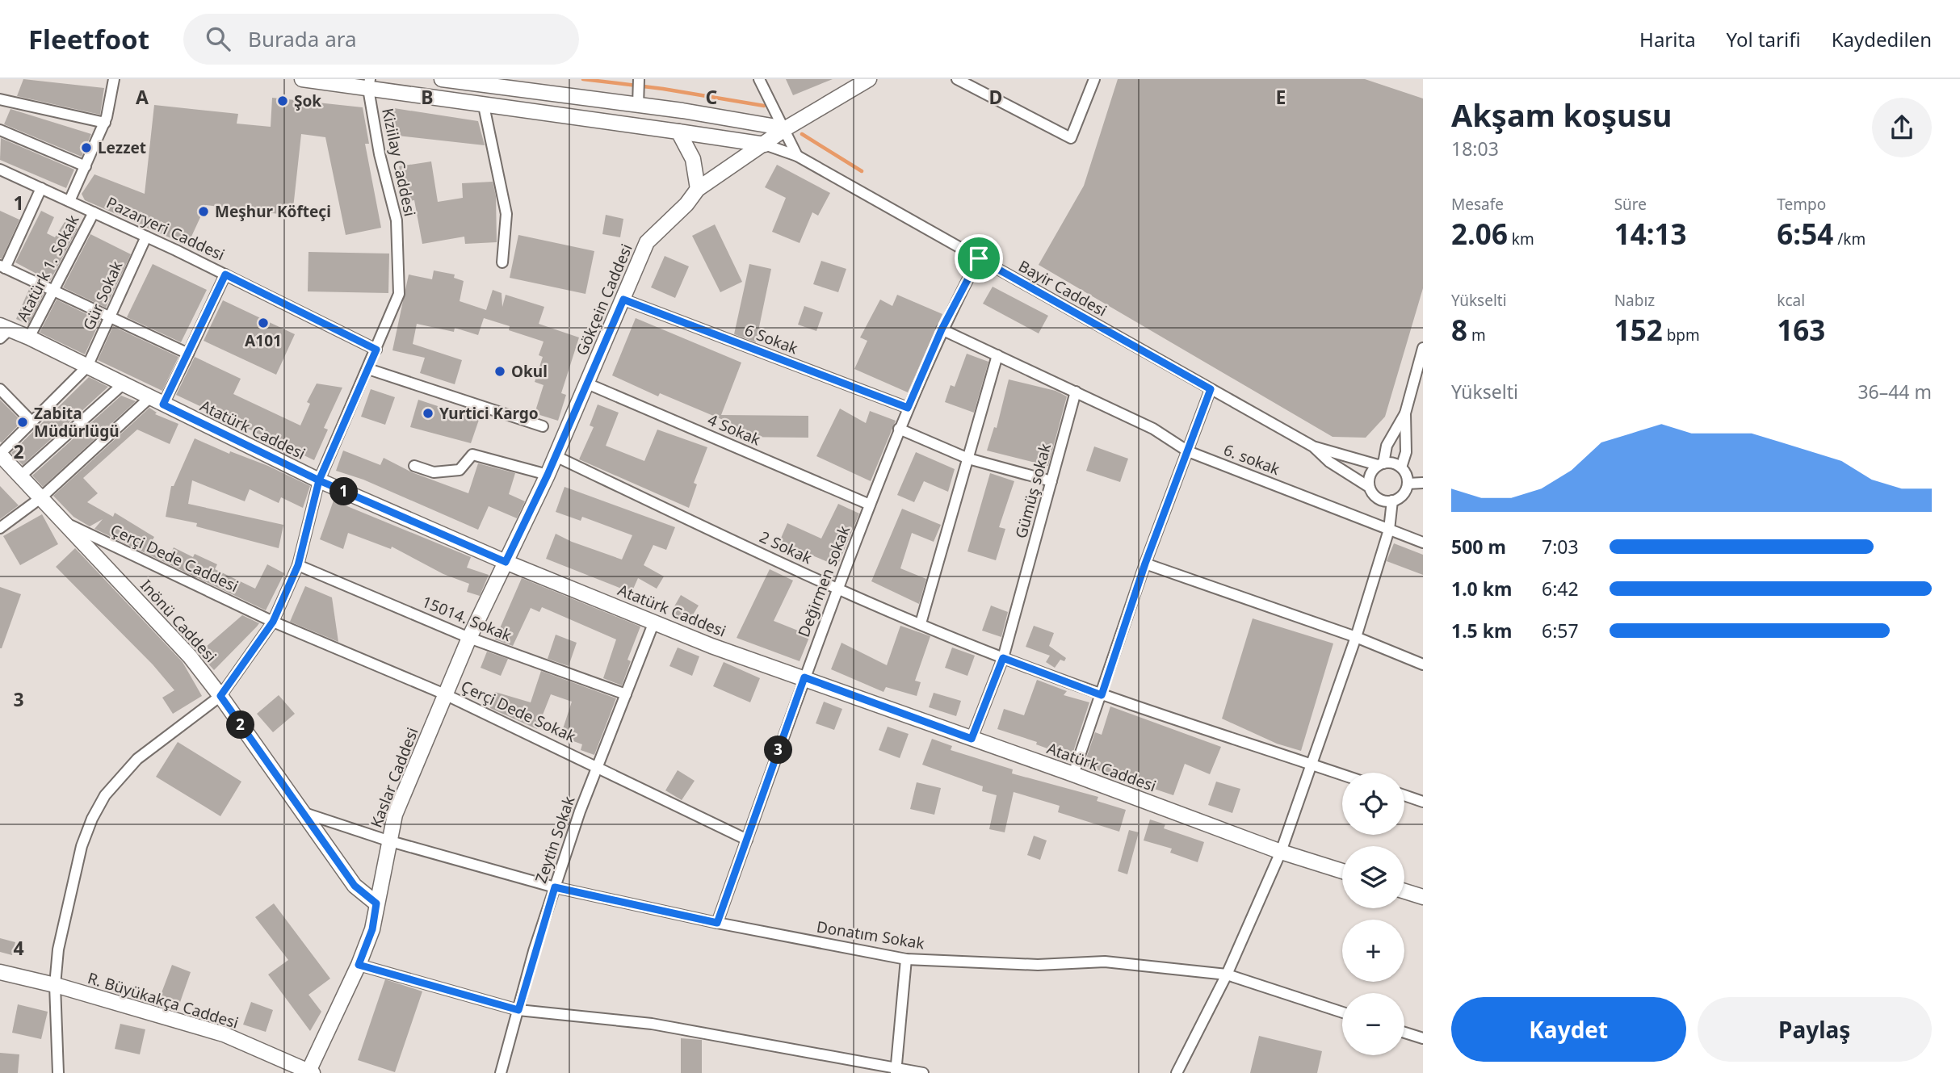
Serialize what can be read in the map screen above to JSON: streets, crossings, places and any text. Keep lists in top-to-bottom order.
{
  "streets": {
    "street": [
      "Kiziilay Caddesi",
      "Pazaryeri Caddesi",
      "Atatürk 1. Sokak",
      "Bayir Caddesi",
      "Gür Sokak",
      "Gökçein Caddesi",
      "6 Sokak",
      "Atatürk Caddesi",
      "4 Sokak",
      "6. sokak",
      "Gümüş sokak",
      "2 Sokak",
      "Çerçi Dede Caddesi",
      "Değirmen sokak",
      "15014. Sokak",
      "Inönü Caddesi",
      "Çerçi Dede Sokak",
      "Kaslar Caddesi",
      "Zeytin Sokak",
      "Donatım Sokak",
      "R. Büyükakça Caddesi"
    ]
  },
  "crossings": [
    ["Kiziilay Caddesi", "Pazaryeri Caddesi"],
    ["Kiziilay Caddesi", "Atatürk Caddesi"],
    ["Kiziilay Caddesi", "Çerçi Dede Caddesi"],
    ["Kiziilay Caddesi", "15014. Sokak"],
    ["Kiziilay Caddesi", "Inönü Caddesi"],
    ["Kiziilay Caddesi", "Çerçi Dede Sokak"],
    ["Kiziilay Caddesi", "R. Büyükakça Caddesi"],
    ["Pazaryeri Caddesi", "Atatürk 1. Sokak"],
    ["Pazaryeri Caddesi", "Gür Sokak"],
    ["Atatürk 1. Sokak", "Atatürk Caddesi"],
    ["Bayir Caddesi", "Gökçein Caddesi"],
    ["Bayir Caddesi", "Değirmen sokak"],
    ["Gür Sokak", "Atatürk Caddesi"],
    ["Gür Sokak", "Inönü Caddesi"],
    ["Gökçein Caddesi", "6 Sokak"],
    ["Gökçein Caddesi", "Atatürk Caddesi"],
    ["Gökçein Caddesi", "4 Sokak"],
    ["Gökçein Caddesi", "2 Sokak"],
    ["Gökçein Caddesi", "Kaslar Caddesi"],
    ["6 Sokak", "Değirmen sokak"],
    ["Atatürk Caddesi", "Gümüş sokak"],
    ["Atatürk Caddesi", "Değirmen sokak"],
    ["Atatürk Caddesi", "Kaslar Caddesi"],
    ["Atatürk Caddesi", "Zeytin Sokak"],
    ["4 Sokak", "Değirmen sokak"],
    ["6. sokak", "Gümüş sokak"],
    ["Gümüş sokak", "2 Sokak"],
    ["2 Sokak", "Değirmen sokak"],
    ["Çerçi Dede Caddesi", "Inönü Caddesi"],
    ["Çerçi Dede Caddesi", "Çerçi Dede Sokak"],
    ["Değirmen sokak", "Çerçi Dede Sokak"],
    ["Değirmen sokak", "Donatım Sokak"],
    ["15014. Sokak", "Kaslar Caddesi"],
    ["15014. Sokak", "Zeytin Sokak"],
    ["Inönü Caddesi", "Kaslar Caddesi"],
    ["Inönü Caddesi", "Donatım Sokak"],
    ["Çerçi Dede Sokak", "Kaslar Caddesi"],
    ["Çerçi Dede Sokak", "Zeytin Sokak"],
    ["Kaslar Caddesi", "Donatım Sokak"],
    ["Kaslar Caddesi", "R. Büyükakça Caddesi"],
    ["Zeytin Sokak", "Donatım Sokak"]
  ],
  "places": [
    "Şok",
    "Lezzet",
    "Meşhur Köfteçi",
    "A101",
    "Okul",
    "Yurtici Kargo",
    "Zabita Müdürlügü"
  ],
  "page": {
    "header": "Fleetfoot",
    "search": "Burada ara",
    "nav": ["Harita", "Yol tarifi", "Kaydedilen"],
    "heading": ["Akşam koşusu", "18:03"],
    "stats": [
      ["Mesafe", "2.06 km"],
      ["Süre", "14:13"],
      ["Tempo", "6:54 /km"],
      ["Yükselti", "8 m"],
      ["Nabız", "152 bpm"],
      ["kcal", "163"]
    ],
    "chart": ["Yükselti", "36–44 m"],
    "pins": ["1", "2", "3"],
    "list": [
      {
        "name": "500 m",
        "note": "7:03"
      },
      {
        "name": "1.0 km",
        "note": "6:42"
      },
      {
        "name": "1.5 km",
        "note": "6:57"
      }
    ],
    "map_buttons": ["+", "−"],
    "buttons": ["Kaydet", "Paylaş"]
  },
  "grid": {
    "columns": [
      "A",
      "B",
      "C",
      "D",
      "E"
    ],
    "rows": [
      "1",
      "2",
      "3",
      "4"
    ]
  }
}
